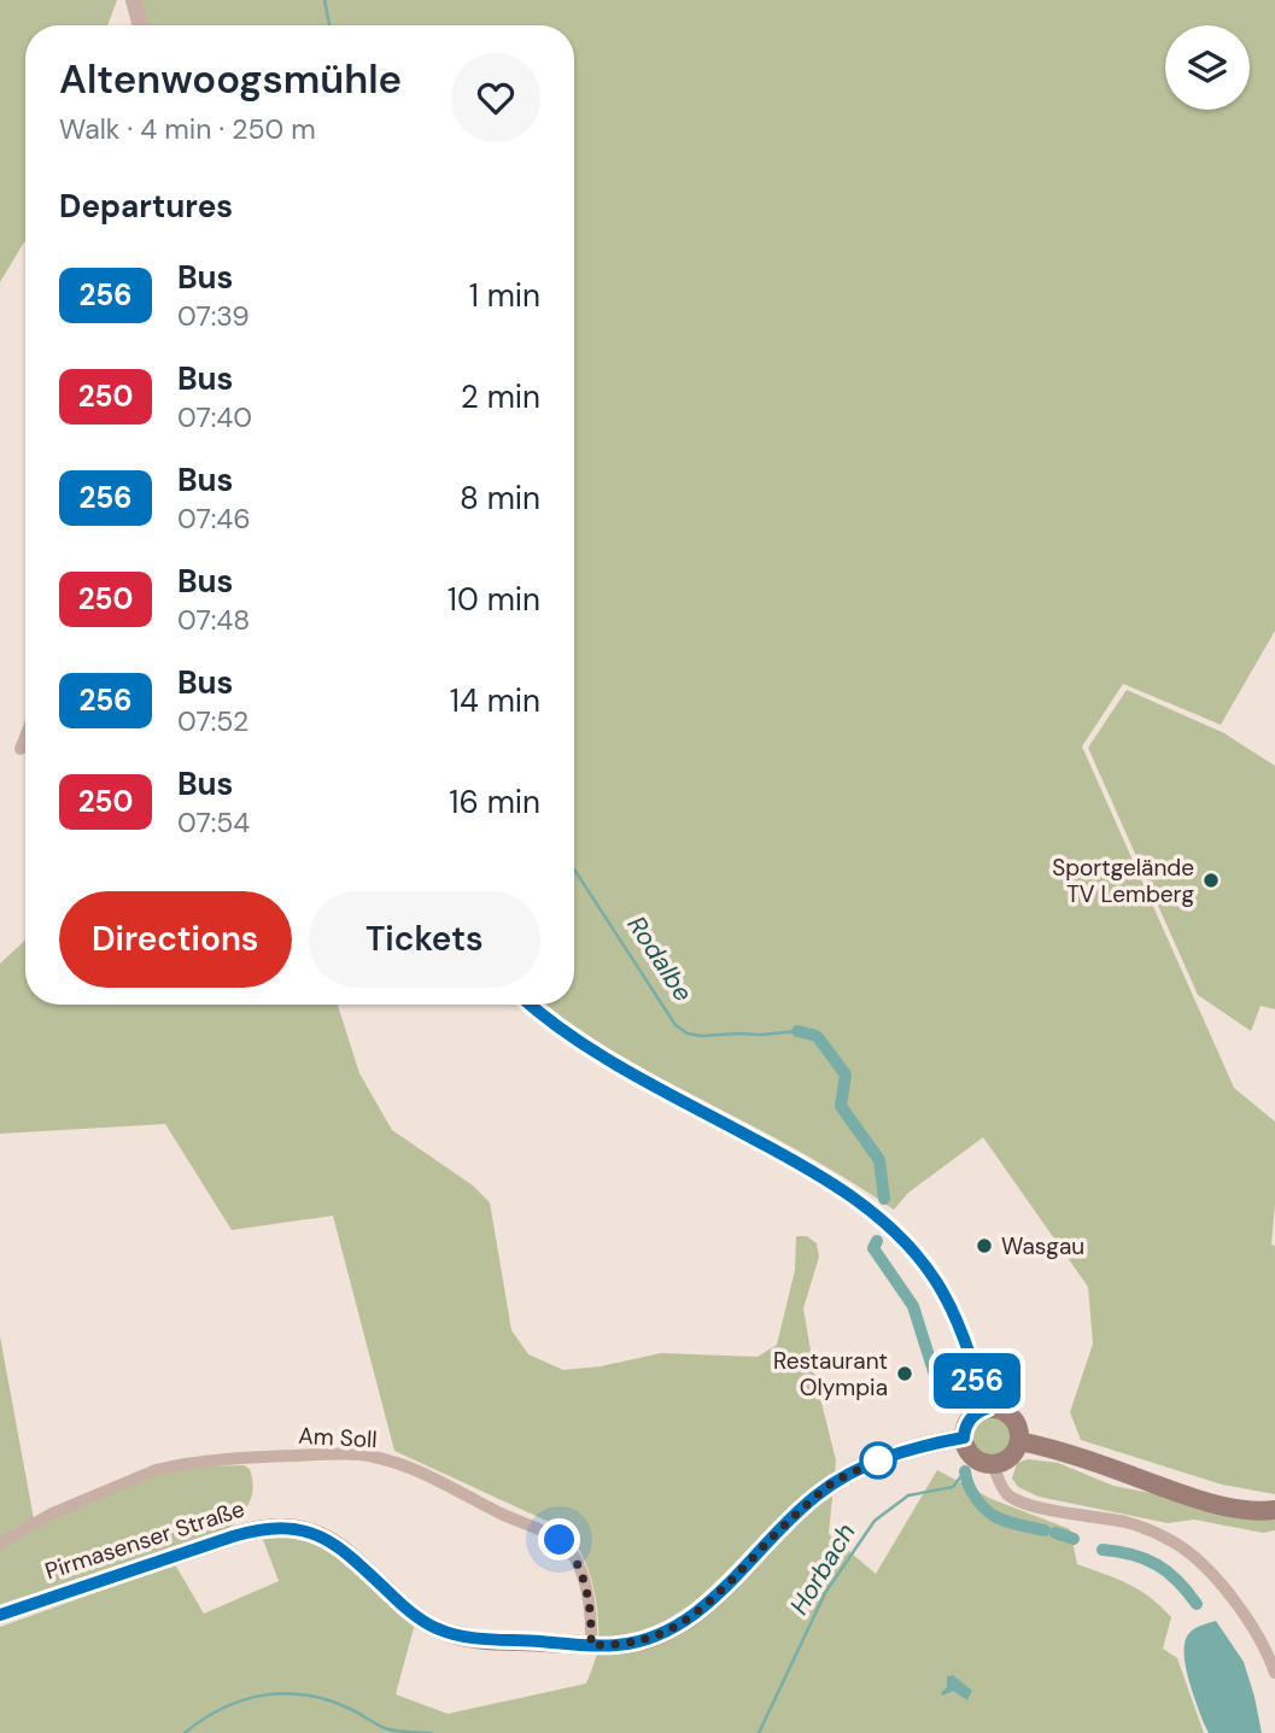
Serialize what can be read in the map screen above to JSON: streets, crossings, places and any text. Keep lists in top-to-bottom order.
{
  "streets": {
    "main road": ["Pirmasenser Straße"],
    "street": ["Am Soll"]
  },
  "crossings": [
    ["Am Soll", "Pirmasenser Straße"]
  ],
  "water": ["Rodalbe", "Horbach"],
  "places": ["Sportgelände TV Lemberg", "Wasgau", "Restaurant Olympia"],
  "lines": ["bus line 256"],
  "page": {
    "on_map": "256",
    "heading": [
      ["Altenwoogsmühle", "Walk · 4 min · 250 m"],
      "Departures"
    ],
    "list": [
      {
        "mark": "256",
        "name": "Bus",
        "note": "07:39",
        "value": "1 min"
      },
      {
        "mark": "250",
        "name": "Bus",
        "note": "07:40",
        "value": "2 min"
      },
      {
        "mark": "256",
        "name": "Bus",
        "note": "07:46",
        "value": "8 min"
      },
      {
        "mark": "250",
        "name": "Bus",
        "note": "07:48",
        "value": "10 min"
      },
      {
        "mark": "256",
        "name": "Bus",
        "note": "07:52",
        "value": "14 min"
      },
      {
        "mark": "250",
        "name": "Bus",
        "note": "07:54",
        "value": "16 min"
      }
    ],
    "buttons": ["Directions", "Tickets"]
  }
}
